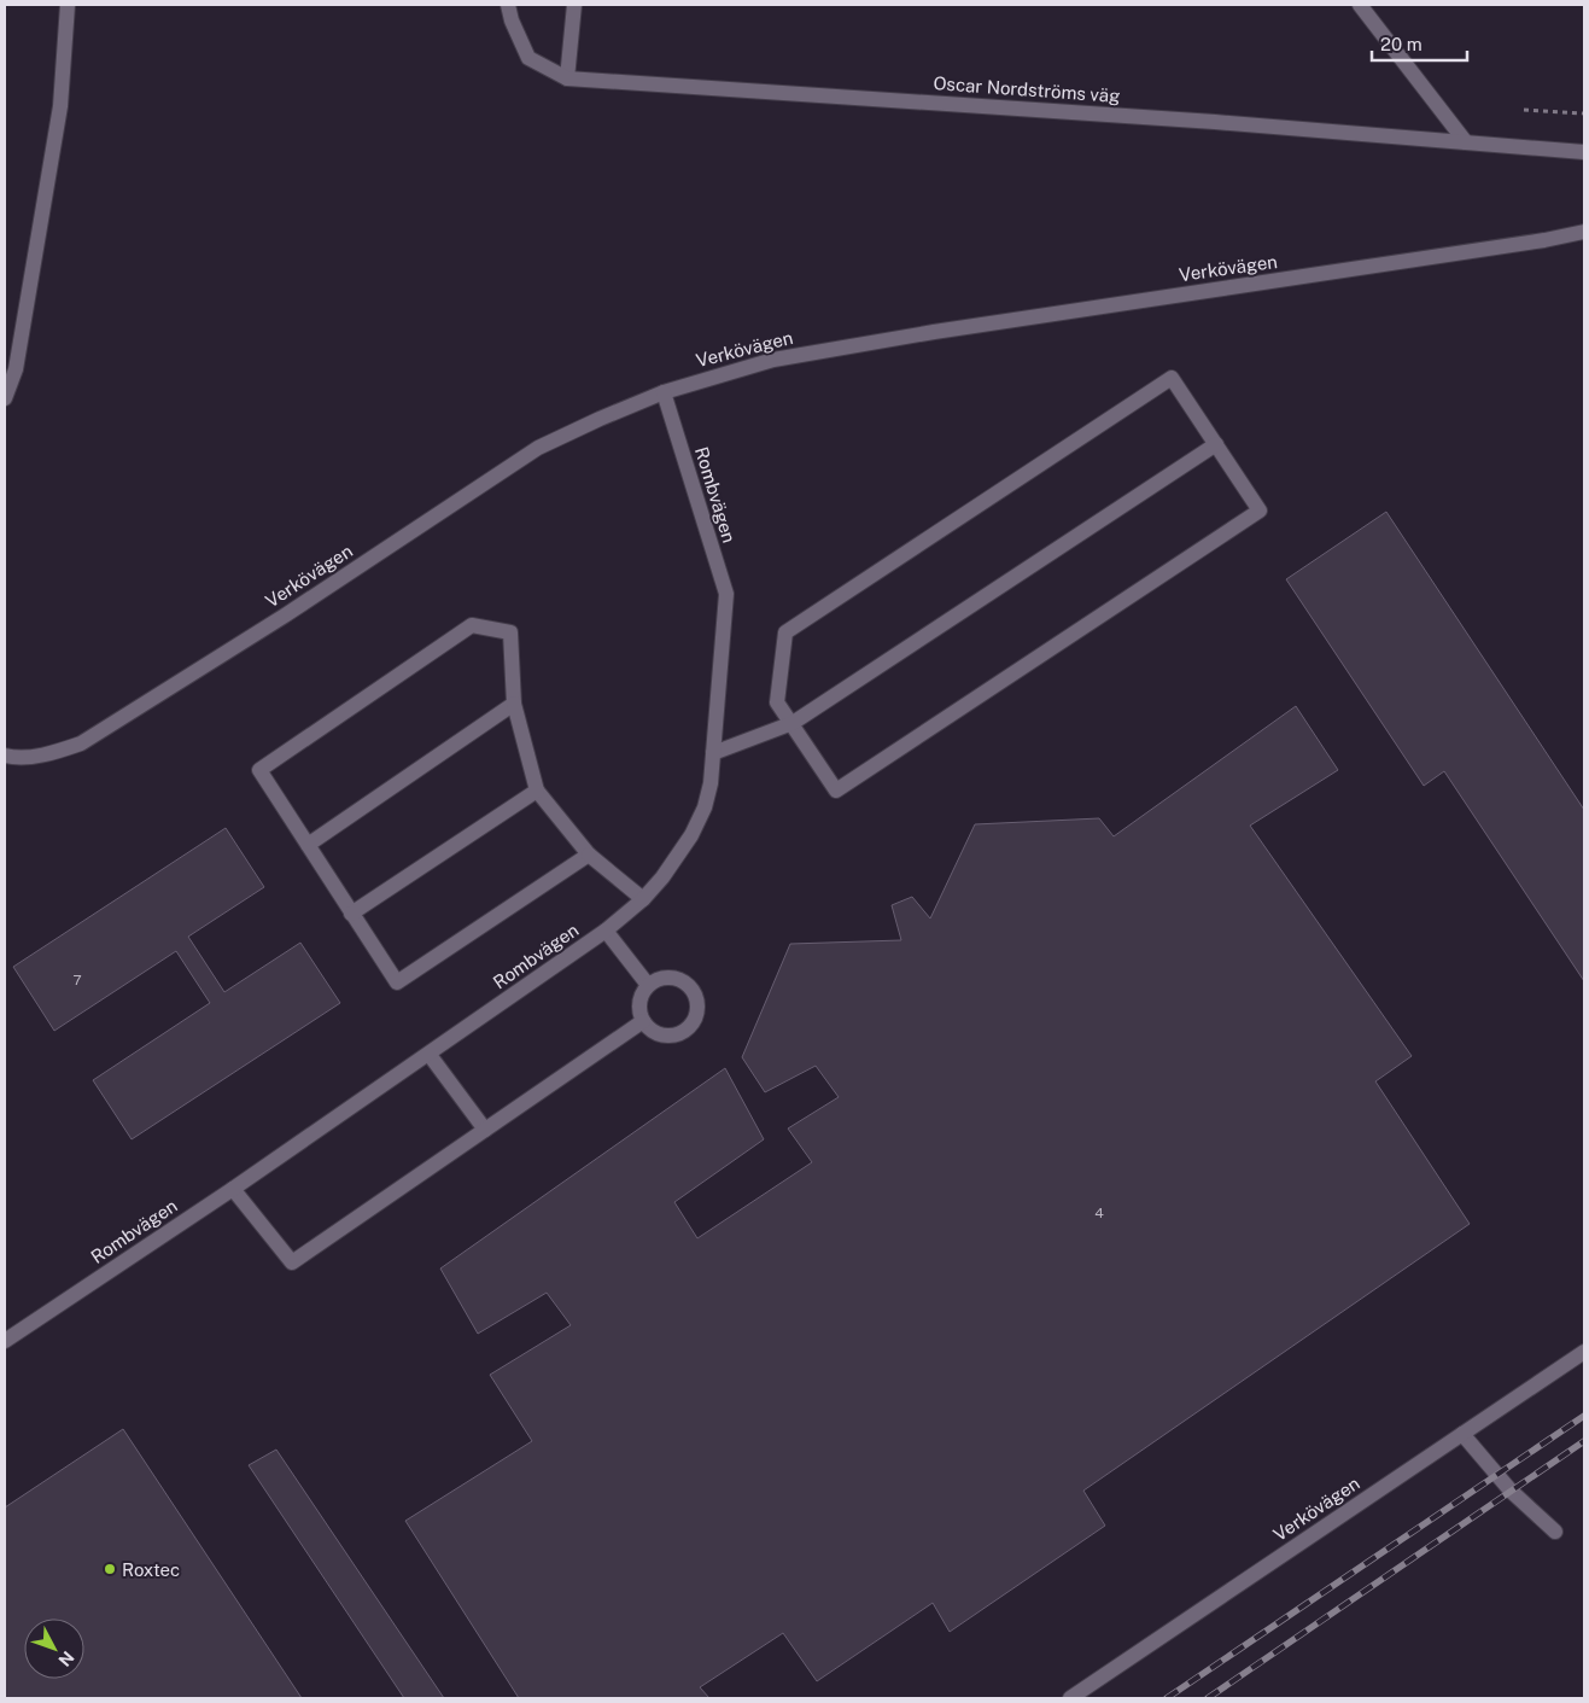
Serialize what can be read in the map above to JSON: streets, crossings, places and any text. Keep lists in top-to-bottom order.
{
  "streets": {
    "street": ["Oscar Nordströms väg", "Verkövägen", "Rombvägen"]
  },
  "crossings": [
    ["Verkövägen", "Rombvägen"]
  ],
  "places": ["Roxtec"],
  "house_numbers": ["7", "4"],
  "scale_bar": "20 m",
  "north": "bottom right"
}
